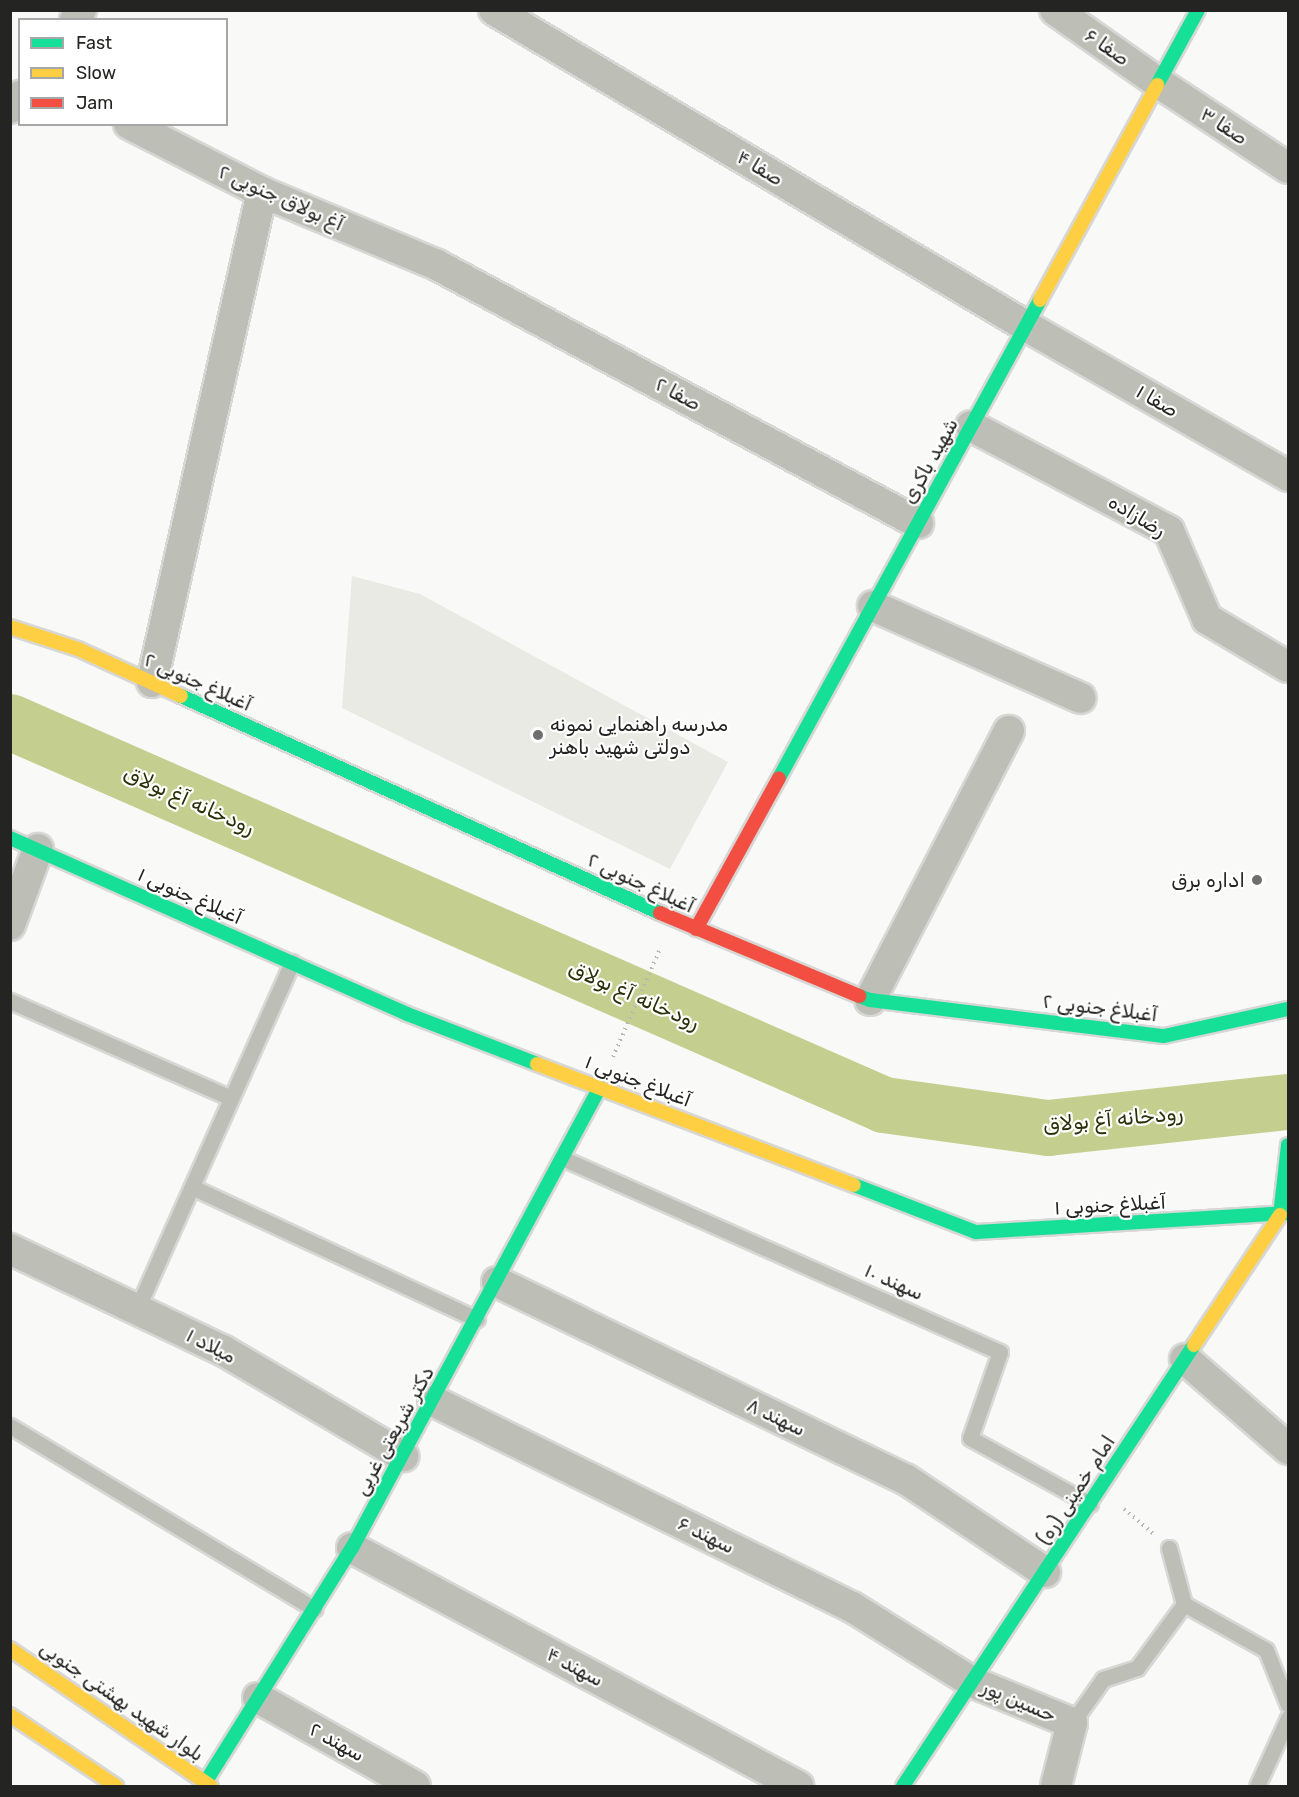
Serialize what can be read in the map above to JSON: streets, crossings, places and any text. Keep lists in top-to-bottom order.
{
  "streets": {
    "street": [
      "صفا ۶",
      "صفا ۳",
      "صفا ۴",
      "آغ بولاق جنوبی ۲",
      "صفا ۲",
      "صفا ۱",
      "شهید باکری",
      "رضازاده",
      "آغبلاغ جنوبی ۲",
      "آغبلاغ جنوبی ۱",
      "میلاد ۱",
      "سهند ۸",
      "دکتر شریعتی غربی",
      "امام خمینی (ره)",
      "سهند ۶",
      "سهند ۴",
      "بلوار شهید بهشتی جنوبی",
      "حسین پور",
      "سهند ۲"
    ],
    "lane": ["سهند ۱۰"]
  },
  "crossings": [
    ["صفا ۶", "صفا ۳"],
    ["صفا ۶", "شهید باکری"],
    ["صفا ۳", "شهید باکری"],
    ["صفا ۴", "صفا ۱"],
    ["صفا ۴", "شهید باکری"],
    ["آغ بولاق جنوبی ۲", "صفا ۲"],
    ["صفا ۲", "شهید باکری"],
    ["صفا ۱", "شهید باکری"],
    ["شهید باکری", "رضازاده"],
    ["شهید باکری", "آغبلاغ جنوبی ۲"],
    ["آغبلاغ جنوبی ۱", "دکتر شریعتی غربی"],
    ["آغبلاغ جنوبی ۱", "امام خمینی (ره)"],
    ["سهند ۱۰", "دکتر شریعتی غربی"],
    ["سهند ۱۰", "امام خمینی (ره)"],
    ["میلاد ۱", "دکتر شریعتی غربی"],
    ["سهند ۸", "دکتر شریعتی غربی"],
    ["سهند ۸", "امام خمینی (ره)"],
    ["دکتر شریعتی غربی", "سهند ۶"],
    ["دکتر شریعتی غربی", "سهند ۴"],
    ["دکتر شریعتی غربی", "بلوار شهید بهشتی جنوبی"],
    ["دکتر شریعتی غربی", "سهند ۲"],
    ["امام خمینی (ره)", "سهند ۶"],
    ["امام خمینی (ره)", "حسین پور"],
    ["سهند ۶", "حسین پور"]
  ],
  "water": ["رودخانه آغ بولاق"],
  "places": ["مدرسه راهنمایی نمونه دولتی شهید باهنر", "اداره برق"],
  "legend": ["Fast", "Slow", "Jam"]
}
